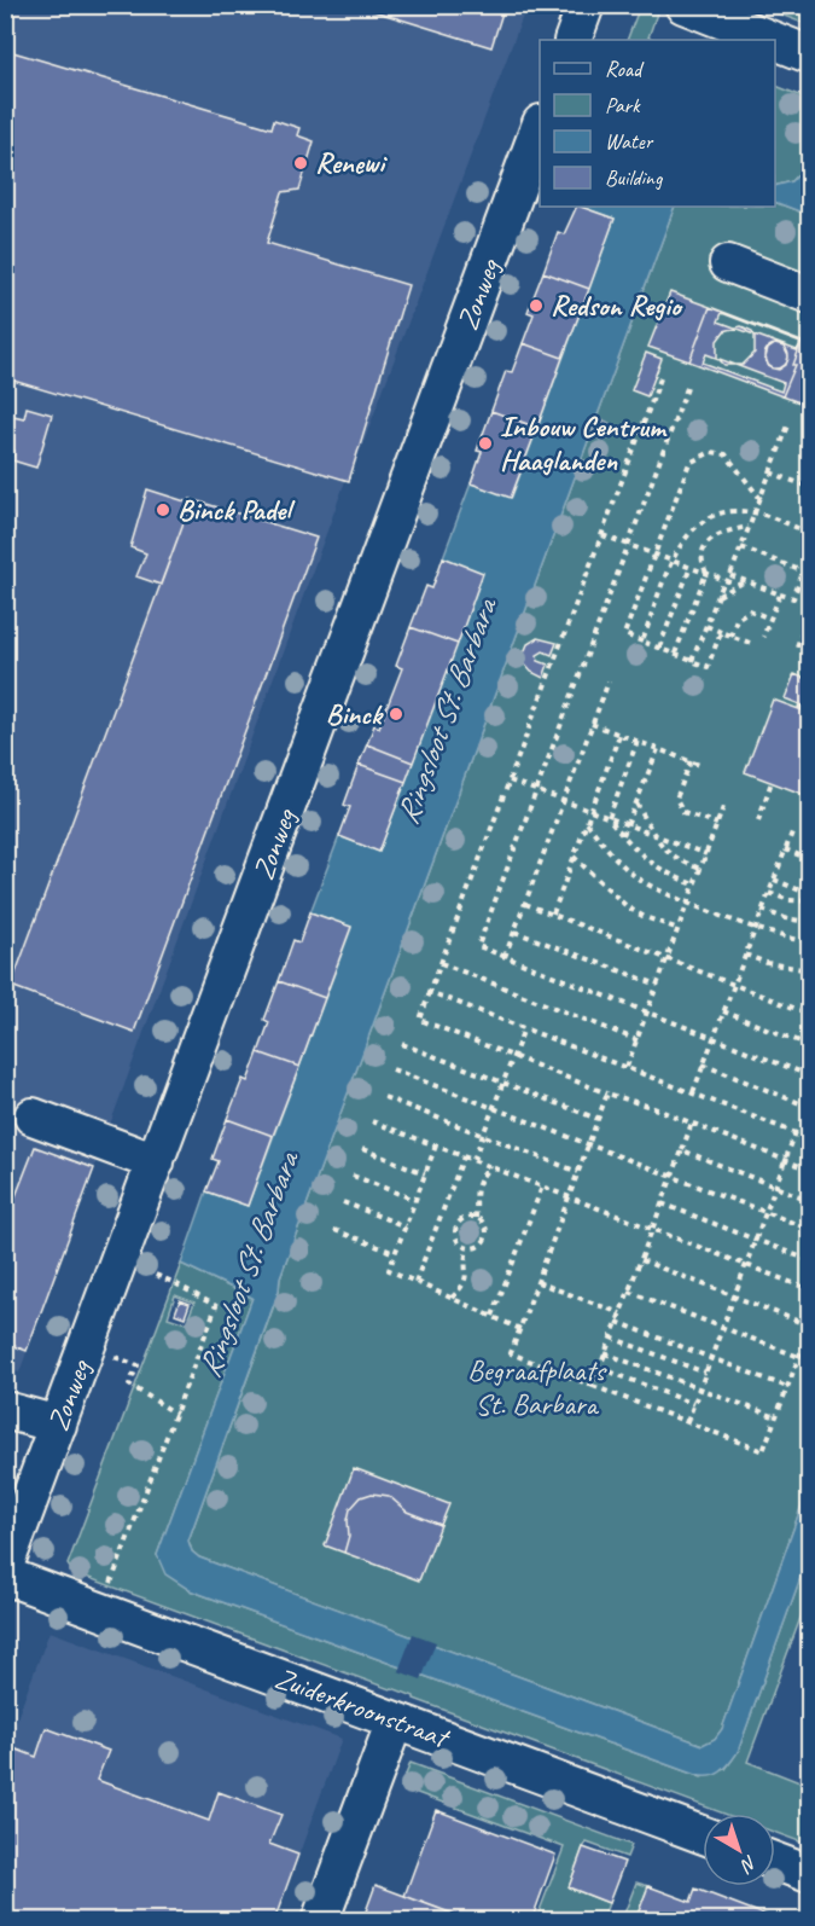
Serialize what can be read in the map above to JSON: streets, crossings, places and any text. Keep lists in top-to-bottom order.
{
  "streets": {
    "street": ["Zonweg", "Zuiderkroonstraat"]
  },
  "water": ["Ringsloot St. Barbara"],
  "parks": ["Begraafplaats St. Barbara"],
  "places": [
    "Renewi",
    "Redson Regio",
    "Inbouw Centrum Haaglanden",
    "Binck Padel",
    "Binck"
  ],
  "legend": [
    "Road",
    "Park",
    "Water",
    "Building"
  ],
  "north": "bottom right"
}
